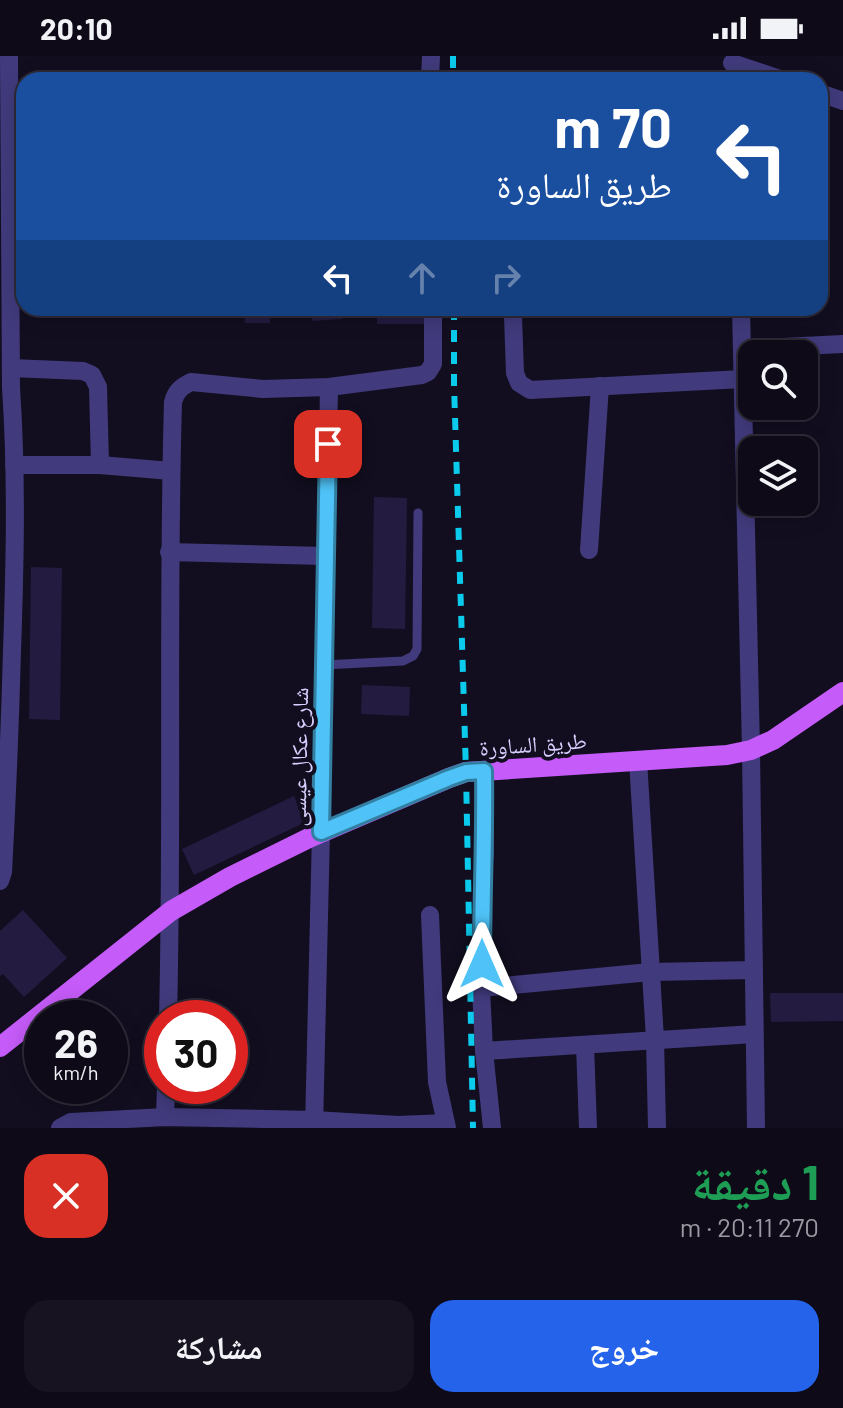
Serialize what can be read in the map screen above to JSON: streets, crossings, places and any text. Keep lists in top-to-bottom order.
{
  "streets": {
    "main road": ["طريق الساورة"],
    "street": ["شارع عكال عيسى"]
  },
  "crossings": [
    ["طريق الساورة", "شارع عكال عيسى"]
  ],
  "page": {
    "status": "20:10",
    "turn": ["70 m", "طريق الساورة"],
    "speed": "26 km/h",
    "limit": "30",
    "heading": ["1 دقيقة", "270 m · 20:11"],
    "buttons": ["خروج", "مشاركة"]
  }
}
